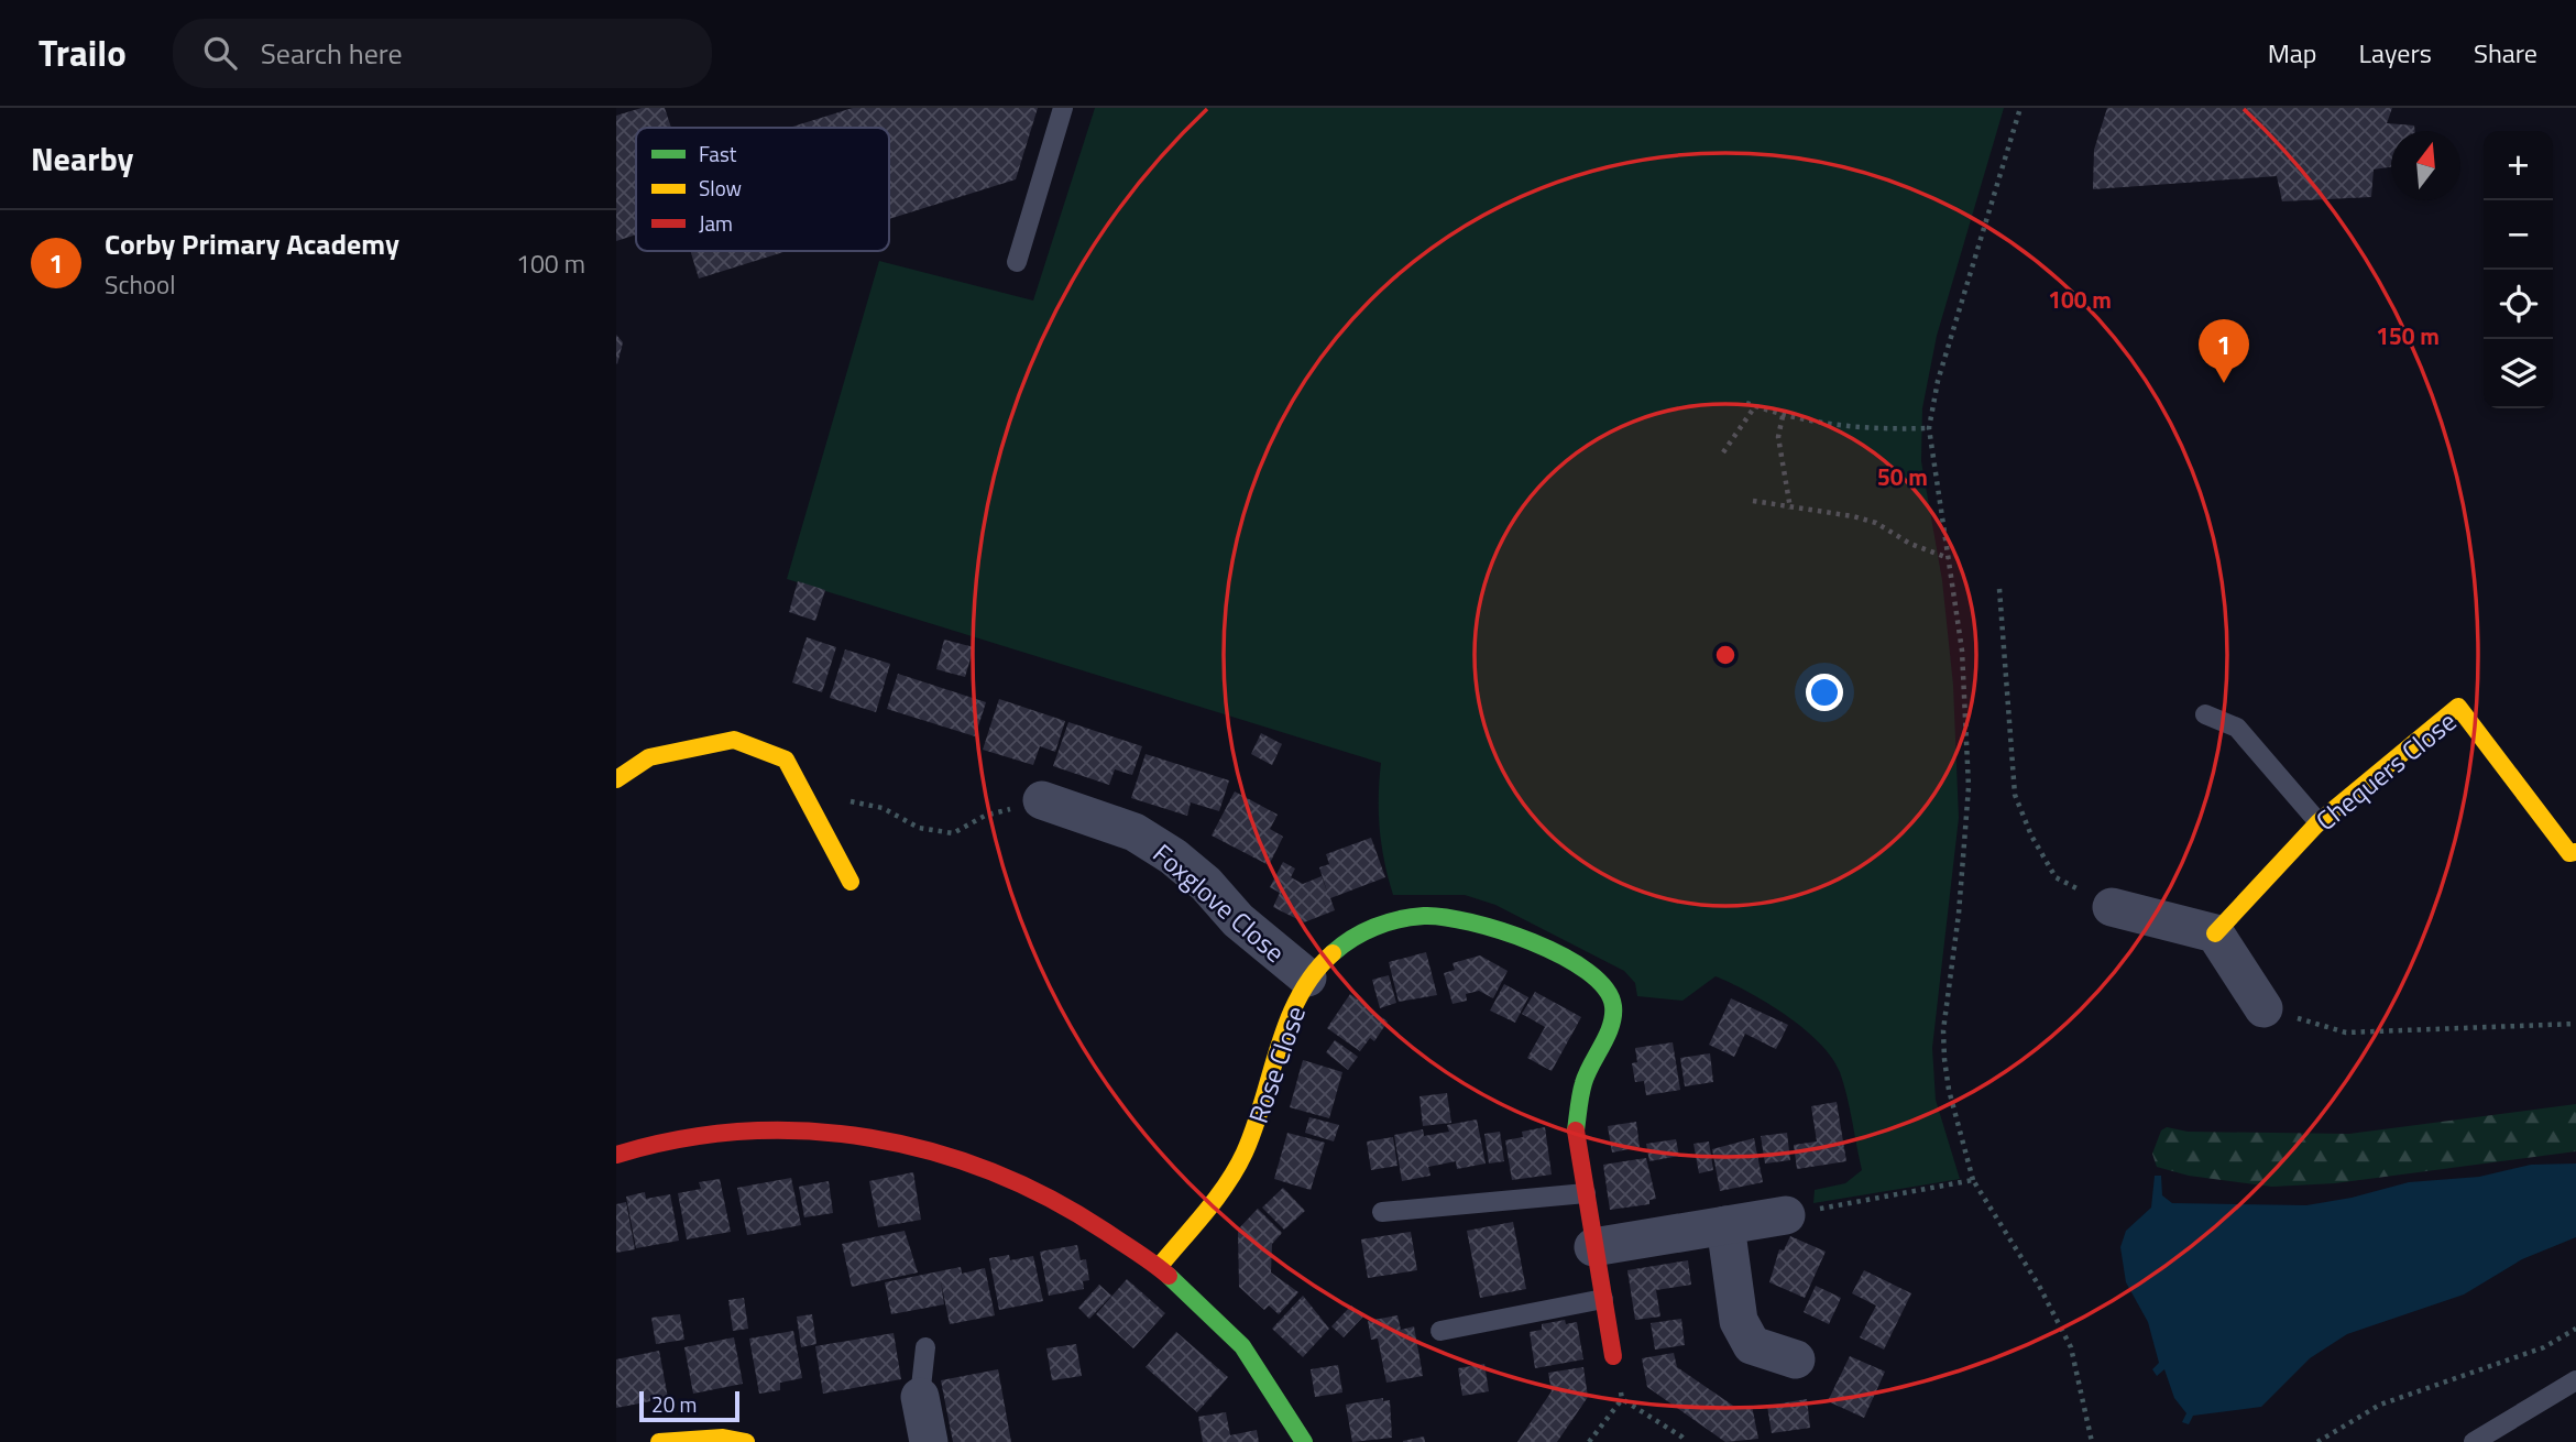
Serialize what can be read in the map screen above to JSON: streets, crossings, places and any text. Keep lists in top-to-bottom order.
{
  "streets": {
    "street": ["Chequers Close", "Foxglove Close", "Rose Close"]
  },
  "crossings": [
    ["Foxglove Close", "Rose Close"]
  ],
  "legend": ["Fast", "Slow", "Jam"],
  "scale_bar": "20 m",
  "north": "top",
  "page": {
    "header": "Trailo",
    "search": "Search here",
    "nav": ["Map", "Layers", "Share"],
    "heading": "Nearby",
    "map_buttons": ["+", "−"],
    "list": [
      {
        "mark": "1",
        "name": "Corby Primary Academy",
        "note": "School",
        "value": "100 m"
      }
    ],
    "pins": "1",
    "scale": "20 m"
  },
  "rings": ["100 m", "150 m", "50 m"]
}
